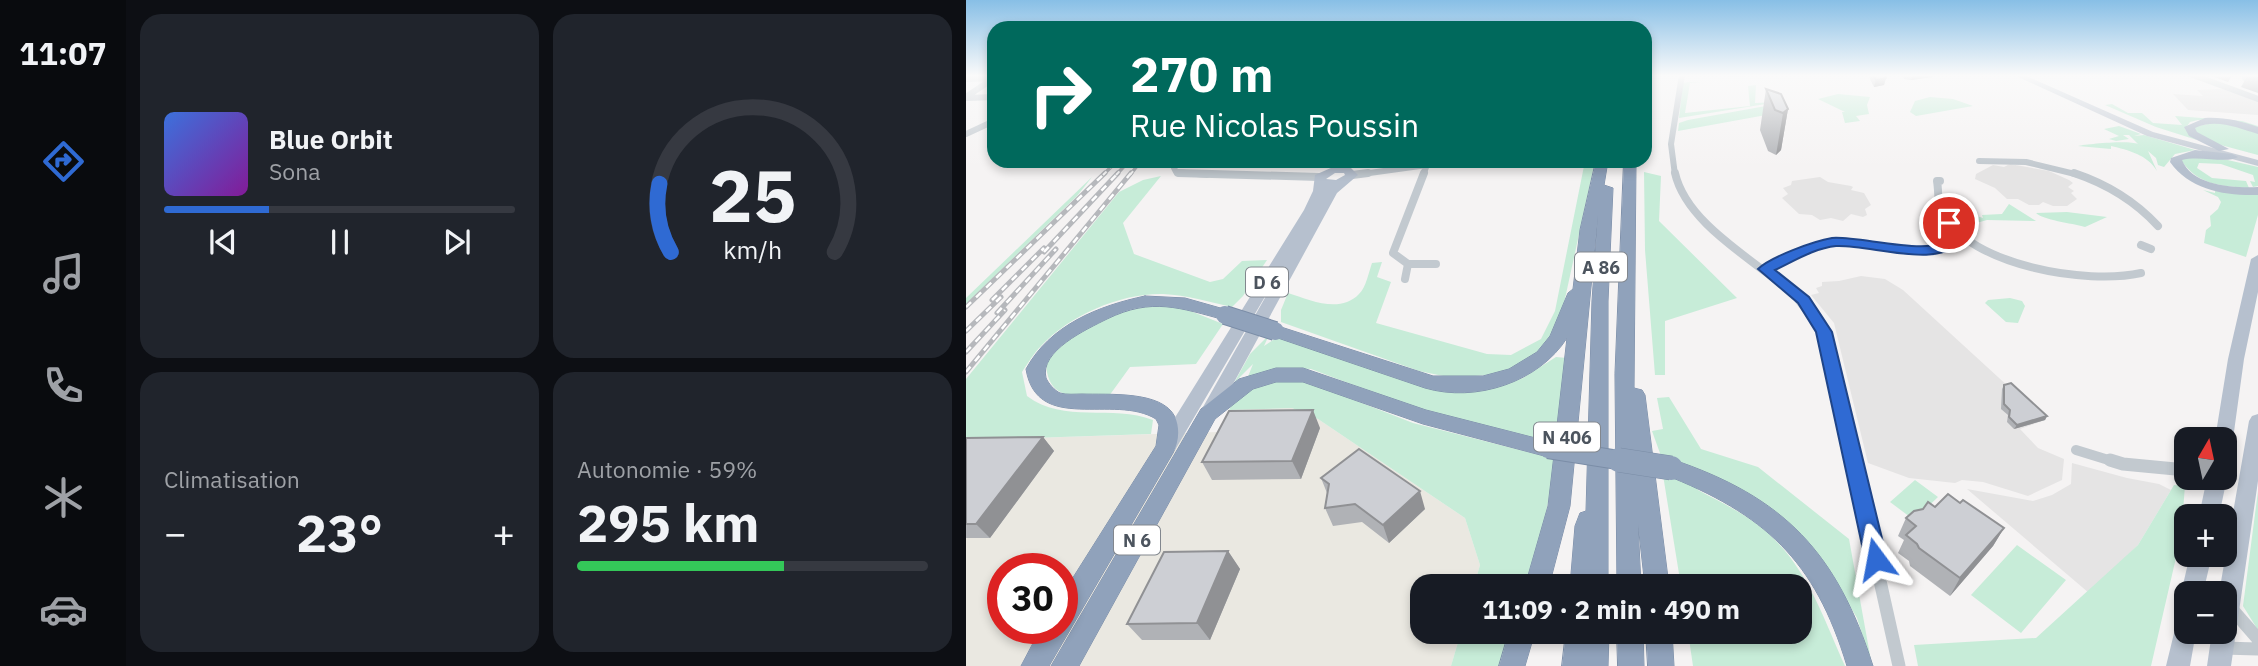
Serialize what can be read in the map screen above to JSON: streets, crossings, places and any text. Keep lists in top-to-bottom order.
{
  "streets": {
    "highway": ["A 86", "N 406", "N 6"],
    "main road": ["D 6"]
  },
  "crossings": [
    ["D 6", "N 6"]
  ],
  "north": "top",
  "page": {
    "tabs": "11:07",
    "turn": ["270 m", "Rue Nicolas Poussin"],
    "song": ["Blue Orbit", "Sona"],
    "tile": [
      "Climatisation",
      ["Autonomie · 59%", "295 km"]
    ],
    "map_buttons": ["+", "−"],
    "heat": ["−", "23°", "+"],
    "limit": "30",
    "trip": "11:09 · 2 min · 490 m",
    "gauge": ["25", "km/h"]
  }
}
